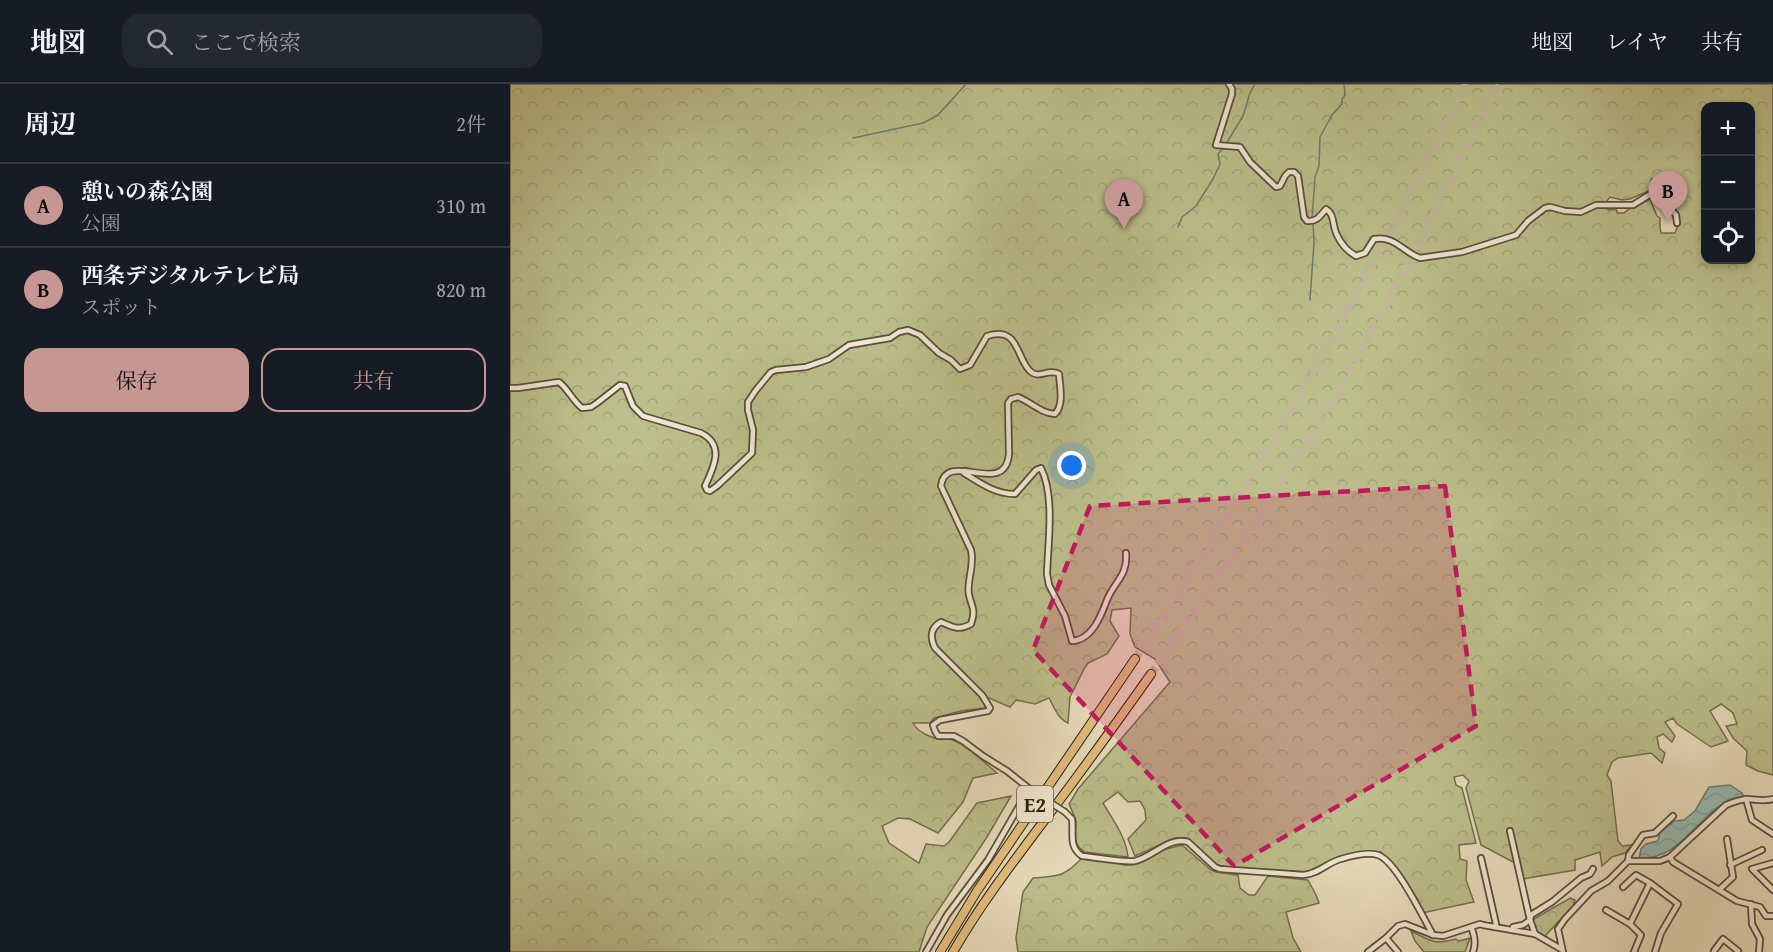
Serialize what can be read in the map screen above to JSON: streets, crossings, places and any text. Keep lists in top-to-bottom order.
{
  "streets": {
    "highway": ["E2"]
  },
  "page": {
    "header": "地図",
    "search": "ここで検索",
    "nav": ["地図", "レイヤ", "共有"],
    "heading": ["周辺", "2件"],
    "map_buttons": ["+", "−"],
    "list": [
      {
        "mark": "A",
        "name": "憩いの森公園",
        "note": "公園",
        "value": "310 m"
      },
      {
        "mark": "B",
        "name": "西条デジタルテレビ局",
        "note": "スポット",
        "value": "820 m"
      }
    ],
    "pins": ["B", "A"],
    "buttons": ["保存", "共有"]
  }
}
